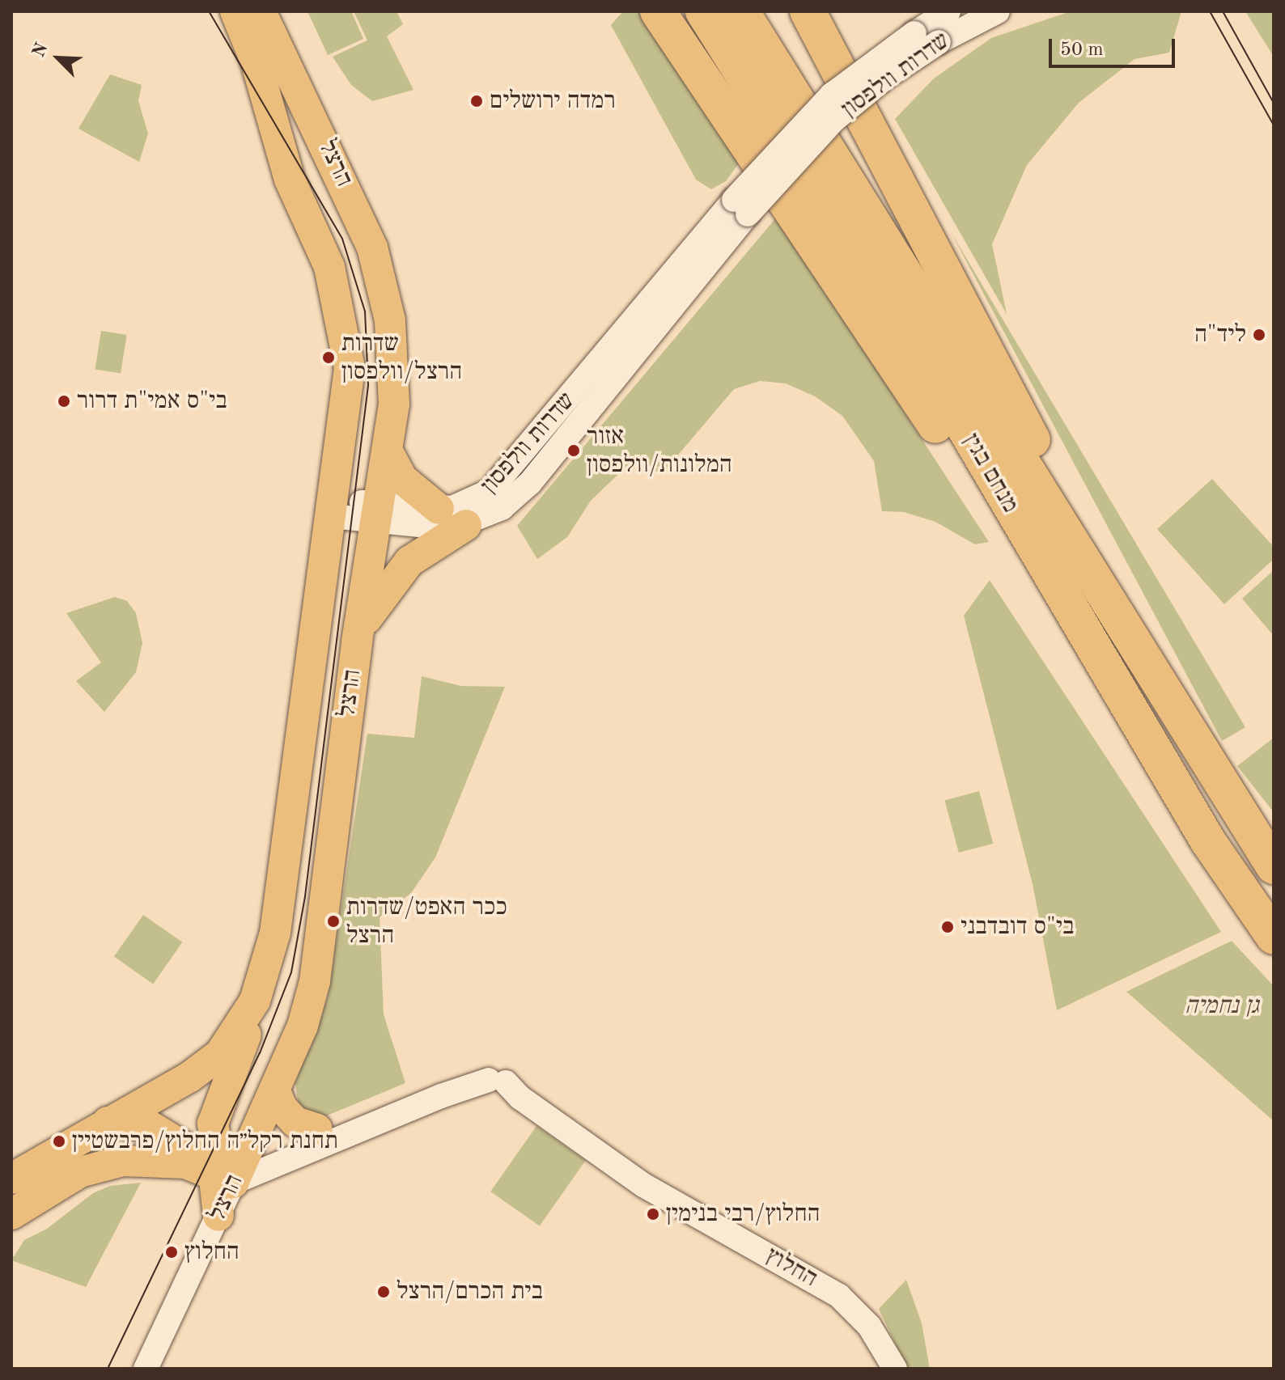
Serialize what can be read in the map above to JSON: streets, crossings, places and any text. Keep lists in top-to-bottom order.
{
  "streets": {
    "highway": ["מנחם בגין"],
    "main road": ["הרצל"],
    "street": ["שדרות וולפסון", "החלוץ"]
  },
  "crossings": [
    ["שדרות וולפסון", "הרצל"]
  ],
  "parks": ["גן נחמיה"],
  "places": [
    "רמדה ירושלים",
    "ליד\"ה",
    "שדרות הרצל/וולפסון",
    "בי\"ס אמי\"ת דרור",
    "אזור המלונות/וולפסון",
    "ככר האפט/שדרות הרצל",
    "בי\"ס דובדבני",
    "תחנת רקל״ה החלוץ/פרבשטיין",
    "החלוץ/רבי בנימין",
    "החלוץ",
    "בית הכרם/הרצל"
  ],
  "scale_bar": "50 m",
  "north": "top left"
}
